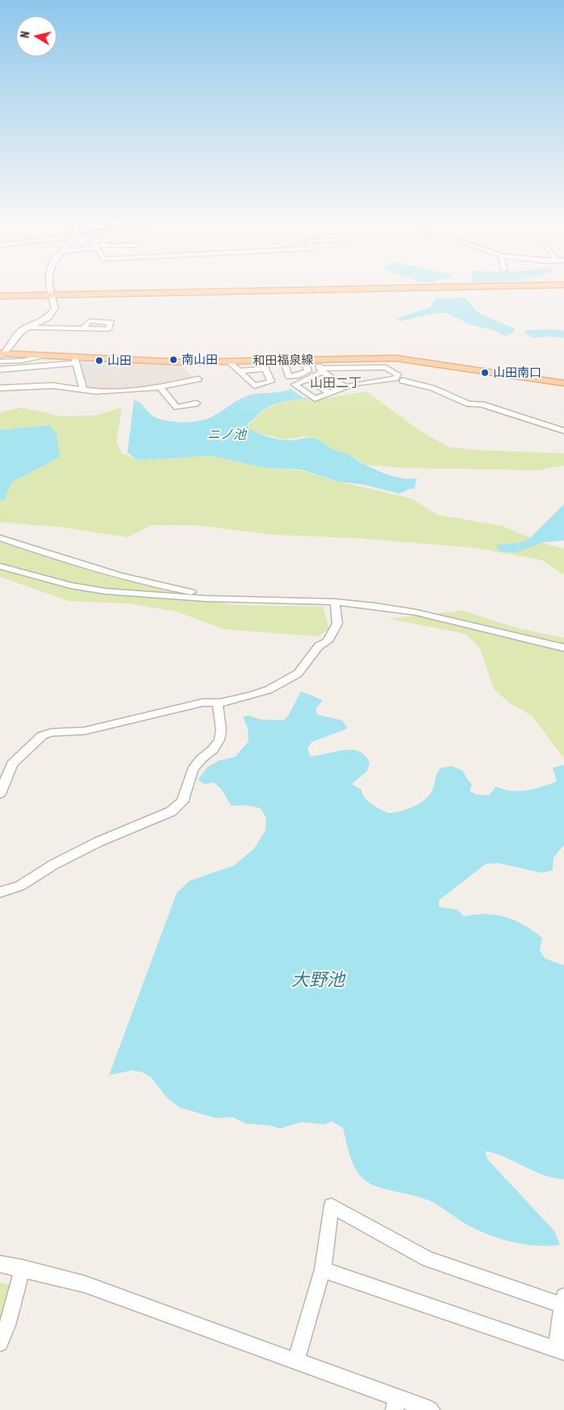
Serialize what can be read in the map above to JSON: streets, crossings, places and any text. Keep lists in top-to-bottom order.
{
  "streets": {
    "main road": ["和田福泉線"]
  },
  "districts": ["山田二丁"],
  "water": ["ニノ池", "大野池"],
  "places": ["南山田", "山田", "山田南口"],
  "north": "left"
}
